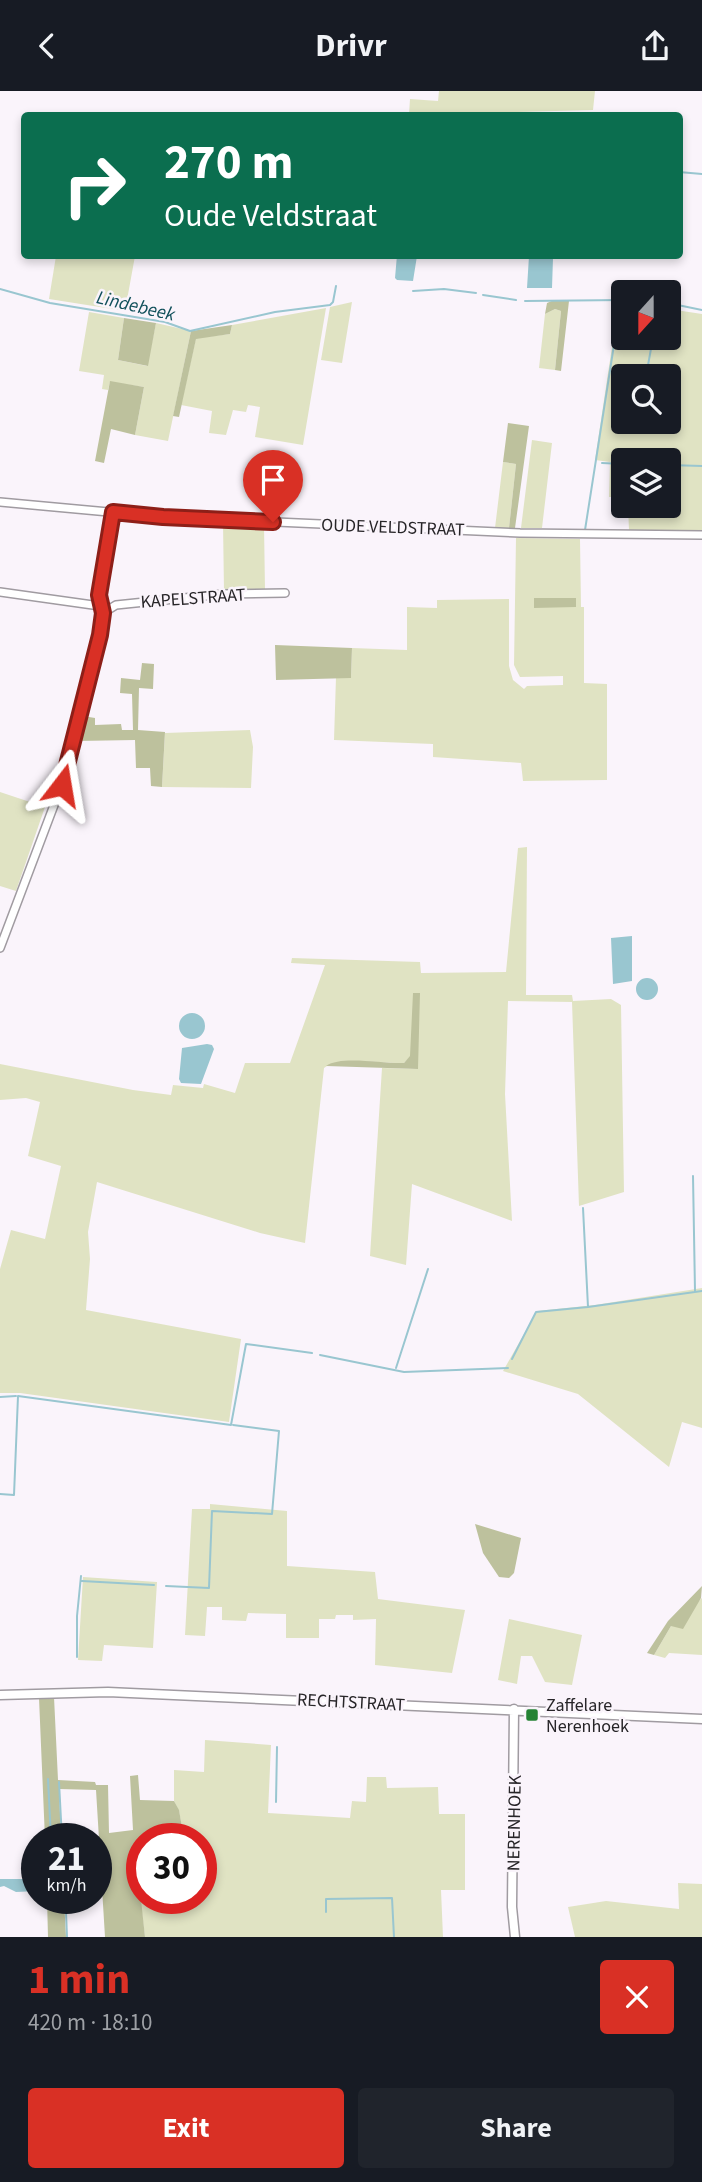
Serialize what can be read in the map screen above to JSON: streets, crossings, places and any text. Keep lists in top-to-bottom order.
{
  "streets": {
    "street": [
      "OUDE VELDSTRAAT",
      "KAPELSTRAAT",
      "RECHTSTRAAT",
      "NERENHOEK"
    ]
  },
  "crossings": [
    ["RECHTSTRAAT", "NERENHOEK"]
  ],
  "water": ["Lindebeek"],
  "places": {
    "transit": ["Zaffelare Nerenhoek"]
  },
  "north": "bottom",
  "page": {
    "header": "Drivr",
    "turn": ["270 m", "Oude Veldstraat"],
    "speed": "21 km/h",
    "limit": "30",
    "heading": ["1 min", "420 m · 18:10"],
    "buttons": ["Exit", "Share"]
  }
}
